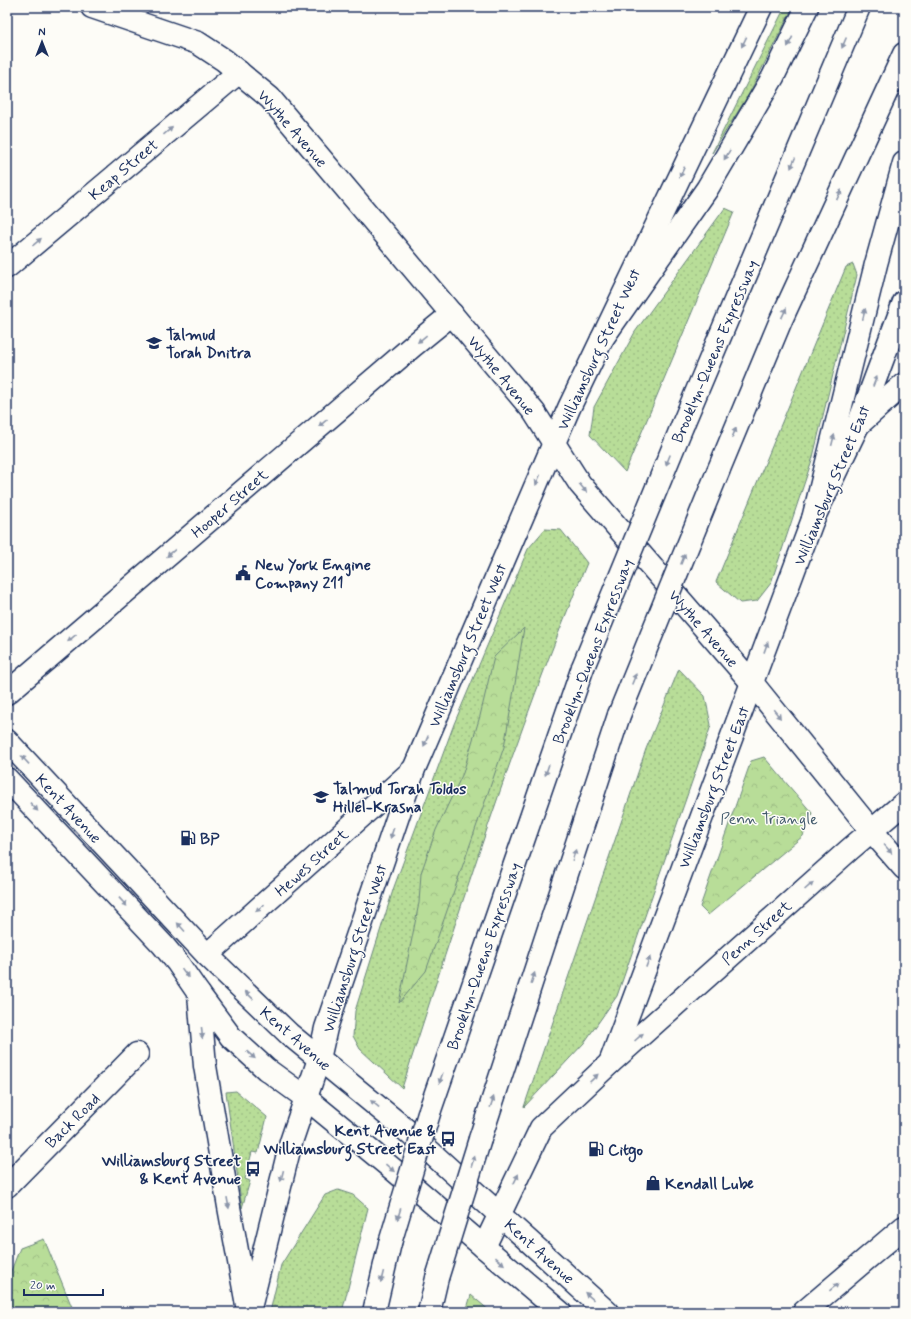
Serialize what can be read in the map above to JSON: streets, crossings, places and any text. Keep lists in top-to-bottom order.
{
  "streets": {
    "main road": [
      "Wythe Avenue",
      "Keap Street",
      "Williamsburg Street West",
      "Brooklyn-Queens Expressway",
      "Williamsburg Street East",
      "Hooper Street",
      "Kent Avenue",
      "Hewes Street",
      "Penn Street",
      "Back Road"
    ]
  },
  "crossings": [
    ["Wythe Avenue", "Keap Street"],
    ["Wythe Avenue", "Williamsburg Street West"],
    ["Wythe Avenue", "Williamsburg Street East"],
    ["Wythe Avenue", "Hooper Street"],
    ["Wythe Avenue", "Penn Street"],
    ["Williamsburg Street West", "Kent Avenue"],
    ["Williamsburg Street West", "Hewes Street"],
    ["Williamsburg Street East", "Kent Avenue"],
    ["Williamsburg Street East", "Penn Street"],
    ["Kent Avenue", "Hewes Street"]
  ],
  "one_way": [
    "Wythe Avenue",
    "Keap Street",
    "Hooper Street",
    "Hewes Street",
    "Penn Street"
  ],
  "parks": ["Penn Triangle"],
  "places": {
    "school or university": ["Talmud Torah Dnitra", "Talmud Torah Toldos Hillel-Krasna"],
    "public building": ["New York Engine Company 211"],
    "fuel station": ["BP", "Citgo"],
    "bus stop": ["Kent Avenue & Williamsburg Street East", "Williamsburg Street & Kent Avenue"],
    "shop": ["Kendall Lube"]
  },
  "scale_bar": "20 m",
  "north": "top"
}
